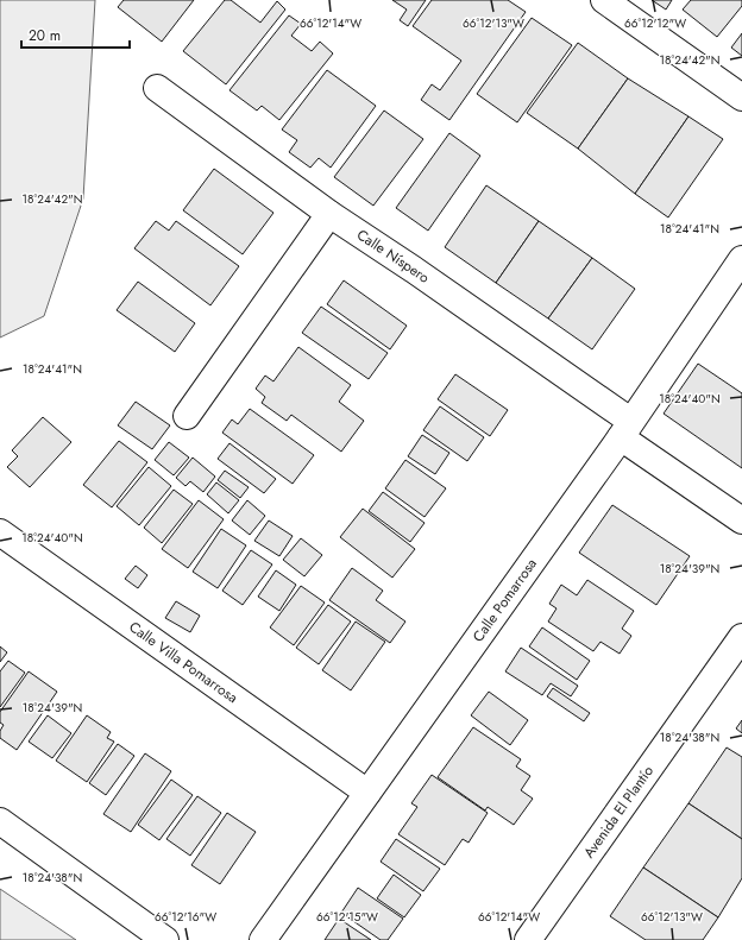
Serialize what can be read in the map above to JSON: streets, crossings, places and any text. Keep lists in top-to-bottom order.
{
  "streets": {
    "street": [
      "Calle Níspero",
      "Calle Pomarrosa",
      "Calle Villa Pomarrosa",
      "Avenida El Plantío"
    ]
  },
  "crossings": [
    ["Calle Níspero", "Calle Pomarrosa"],
    ["Calle Pomarrosa", "Calle Villa Pomarrosa"]
  ],
  "scale_bar": "20 m",
  "coordinates": [
    "66°12'14\"W",
    "66°12'13\"W",
    "66°12'12\"W",
    "18°24'42\"N",
    "18°24'41\"N",
    "18°24'40\"N",
    "18°24'39\"N",
    "18°24'38\"N",
    "66°12'16\"W",
    "66°12'15\"W"
  ]
}
